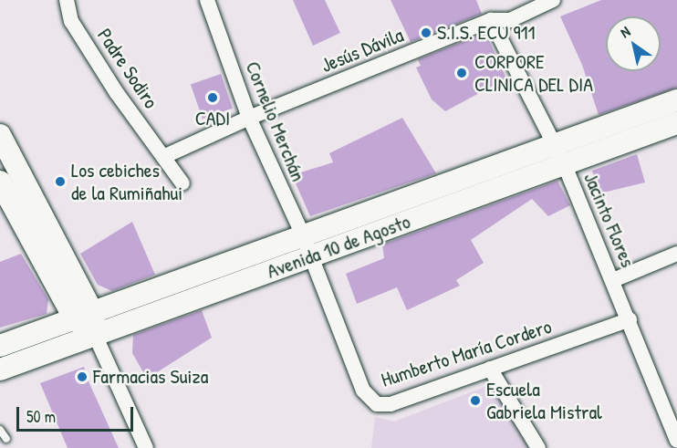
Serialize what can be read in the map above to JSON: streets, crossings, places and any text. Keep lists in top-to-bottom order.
{
  "streets": {
    "main road": ["Avenida 10 de Agosto"],
    "street": [
      "Jesús Dávila",
      "Padre Sodiro",
      "Cornelio Merchán",
      "Jacinto Flores",
      "Humberto María Cordero"
    ]
  },
  "crossings": [
    ["Jesús Dávila", "Cornelio Merchán"],
    ["Jesús Dávila", "Jacinto Flores"],
    ["Cornelio Merchán", "Avenida 10 de Agosto"],
    ["Cornelio Merchán", "Humberto María Cordero"],
    ["Jacinto Flores", "Avenida 10 de Agosto"],
    ["Jacinto Flores", "Humberto María Cordero"],
    ["Avenida 10 de Agosto", "Humberto María Cordero"]
  ],
  "places": [
    "S.I.S. ECU 911",
    "CORPORE CLINICA DEL DIA",
    "CADI",
    "Los cebiches de la Rumiñahui",
    "Farmacias Suiza",
    "Escuela Gabriela Mistral"
  ],
  "scale_bar": "50 m",
  "north": "top left"
}
